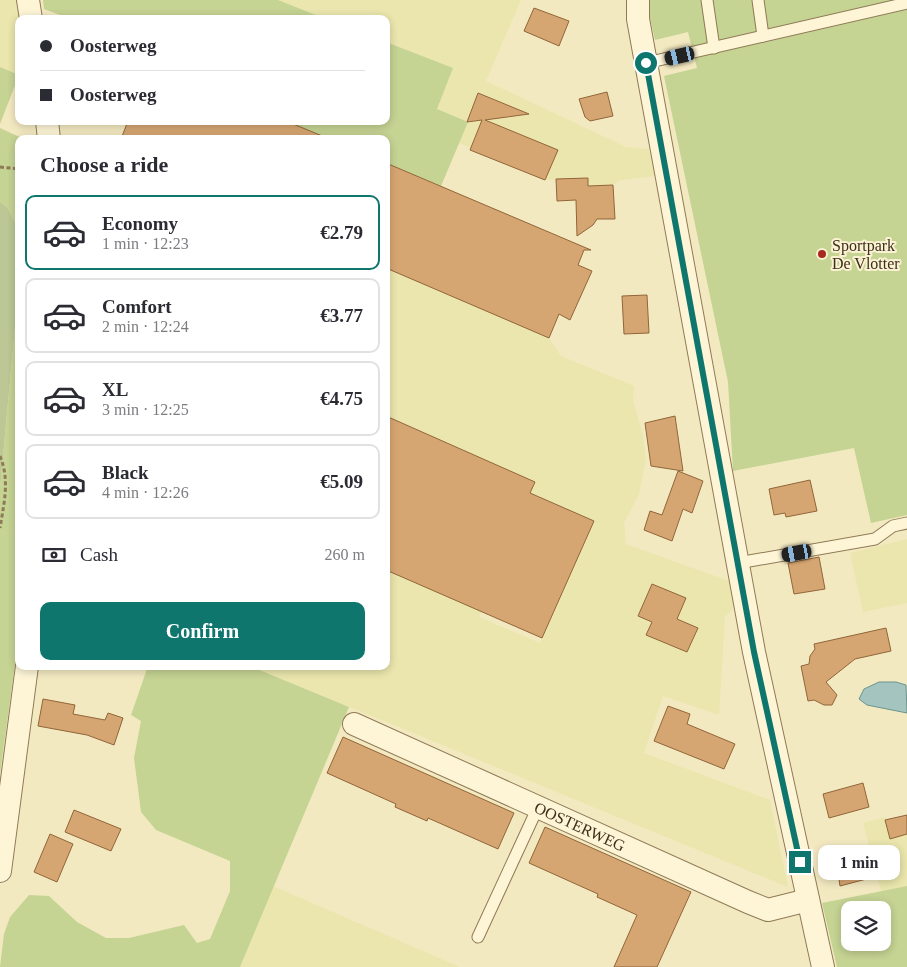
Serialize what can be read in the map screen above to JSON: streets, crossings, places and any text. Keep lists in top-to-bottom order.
{
  "streets": {
    "street": ["OOSTERWEG"]
  },
  "places": ["Sportpark De Vlotter"],
  "page": {
    "banner": ["Oosterweg", "Oosterweg"],
    "heading": "Choose a ride",
    "list": [
      {
        "name": "Economy",
        "note": "1 min · 12:23",
        "value": "€2.79"
      },
      {
        "name": "Comfort",
        "note": "2 min · 12:24",
        "value": "€3.77"
      },
      {
        "name": "XL",
        "note": "3 min · 12:25",
        "value": "€4.75"
      },
      {
        "name": "Black",
        "note": "4 min · 12:26",
        "value": "€5.09"
      }
    ],
    "pay": ["Cash", "260 m"],
    "buttons": "Confirm",
    "bubble": "1 min"
  }
}
